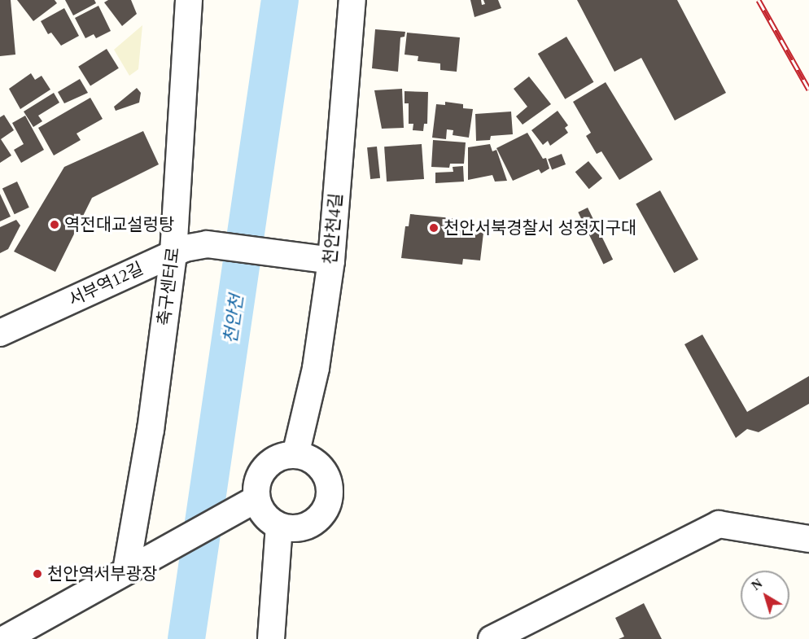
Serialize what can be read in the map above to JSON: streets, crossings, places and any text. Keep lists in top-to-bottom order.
{
  "streets": {
    "street": ["천안천4길", "서부역12길", "축구센터로"]
  },
  "crossings": [
    ["천안천4길", "서부역12길"],
    ["서부역12길", "축구센터로"]
  ],
  "water": ["천안천"],
  "places": ["역전대교설렁탕", "천안서북경찰서 성정지구대", "천안역서부광장"],
  "north": "top left"
}
